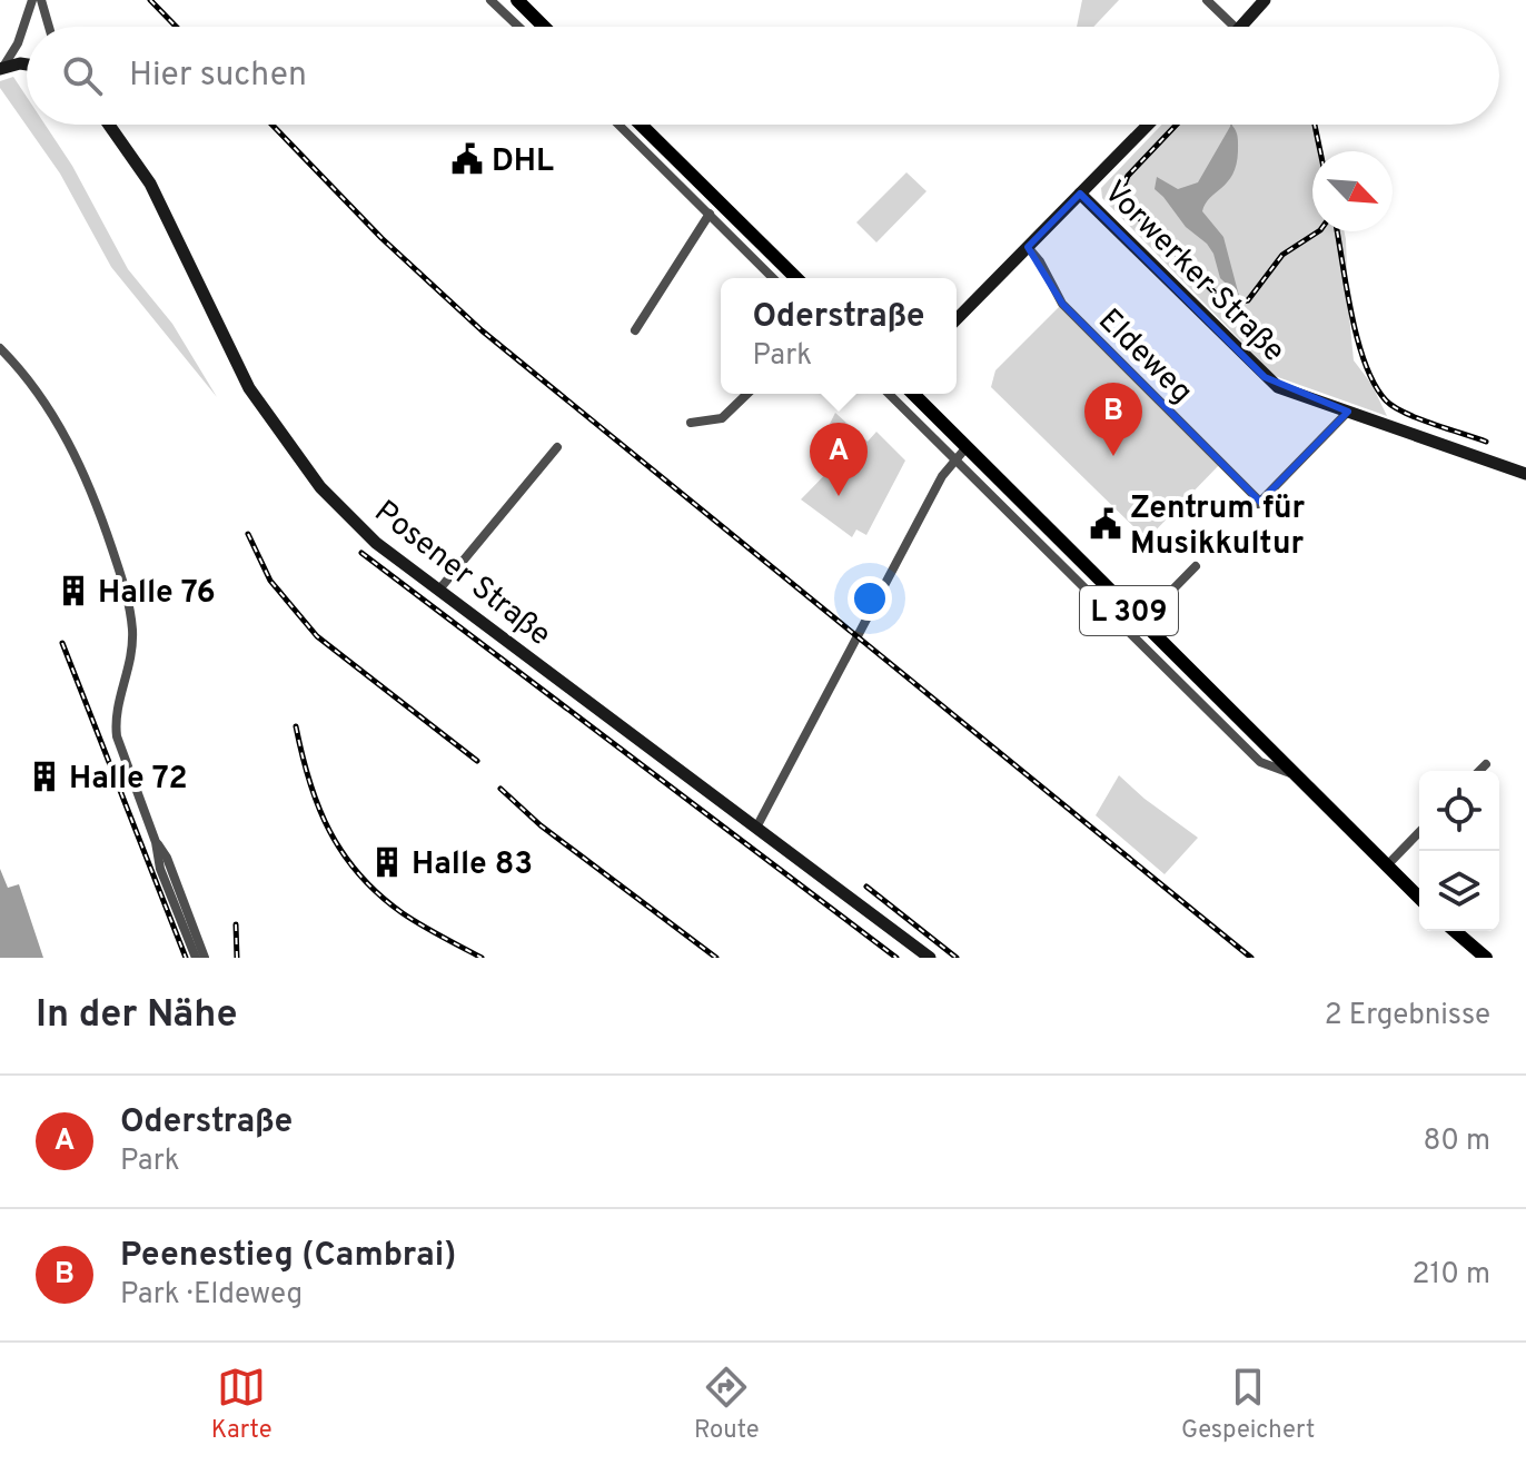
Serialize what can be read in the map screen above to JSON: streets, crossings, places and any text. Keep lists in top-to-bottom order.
{
  "streets": {
    "main road": ["L 309"],
    "street": ["Vorwerker Straße", "Eldeweg", "Posener Straße"]
  },
  "crossings": [
    ["Vorwerker Straße", "Eldeweg"]
  ],
  "places": {
    "public building": ["DHL", "Zentrum für Musikkultur"],
    "building": ["Halle 76", "Halle 72", "Halle 83"]
  },
  "north": "bottom right",
  "page": {
    "search": "Hier suchen",
    "popup": ["Oderstraße", "Park"],
    "pins": ["B", "A"],
    "heading": ["In der Nähe", "2 Ergebnisse"],
    "list": [
      {
        "mark": "A",
        "name": "Oderstraße",
        "note": "Park",
        "value": "80 m"
      },
      {
        "mark": "B",
        "name": "Peenestieg (Cambrai)",
        "note": "Park · Eldeweg",
        "value": "210 m"
      }
    ],
    "nav": ["Karte", "Route", "Gespeichert"]
  }
}
